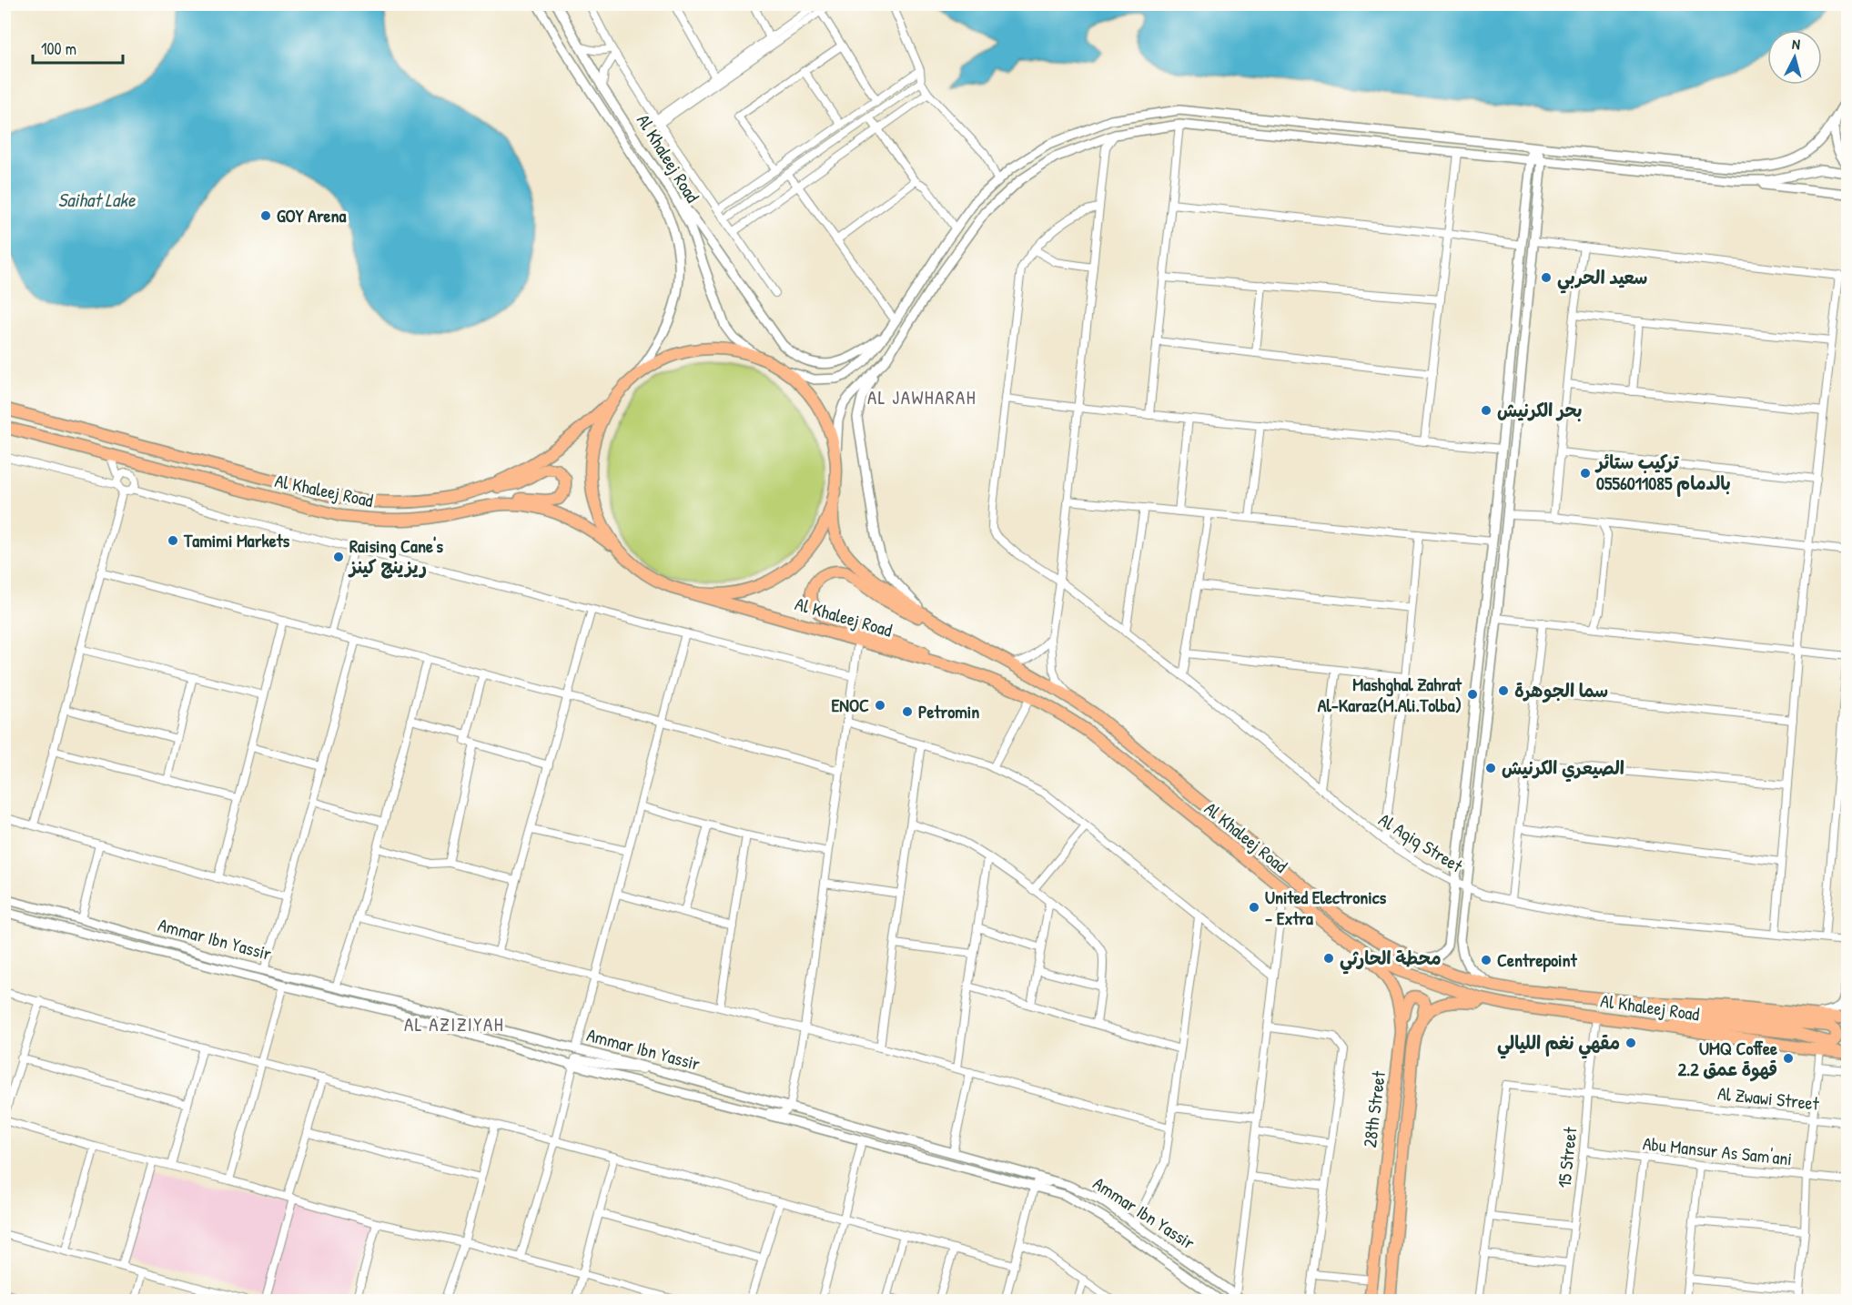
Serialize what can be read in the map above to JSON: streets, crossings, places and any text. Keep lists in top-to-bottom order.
{
  "streets": {
    "main road": ["Al Khaleej Road", "28th Street"],
    "street": [
      "Al Aqiq Street",
      "Ammar Ibn Yassir",
      "Al Zwawi Street",
      "Abu Mansur As Sam'ani",
      "15 Street"
    ]
  },
  "crossings": [
    ["Al Khaleej Road", "28th Street"],
    ["Al Khaleej Road", "15 Street"],
    ["Al Zwawi Street", "15 Street"],
    ["Abu Mansur As Sam'ani", "15 Street"]
  ],
  "districts": ["AL JAWHARAH", "AL AZIZIYAH"],
  "water": ["Saihat Lake"],
  "places": [
    "GOY Arena",
    "سعيد الحربي",
    "بحر الكرنيش",
    "تركيب ستائر بالدمام 0556011085",
    "Tamimi Markets",
    "Raising Cane's ريزينج كينز",
    "سما الجوهرة",
    "Mashghal Zahrat Al-Karaz(M.Ali.Tolba)",
    "ENOC",
    "Petromin",
    "الصيعري الكرنيش",
    "United Electronics - Extra",
    "محطة الحارثي",
    "Centrepoint",
    "مقهي نغم الليالي",
    "UMQ Coffee 2.2 قهوة عمق"
  ],
  "scale_bar": "100 m",
  "north": "top"
}
